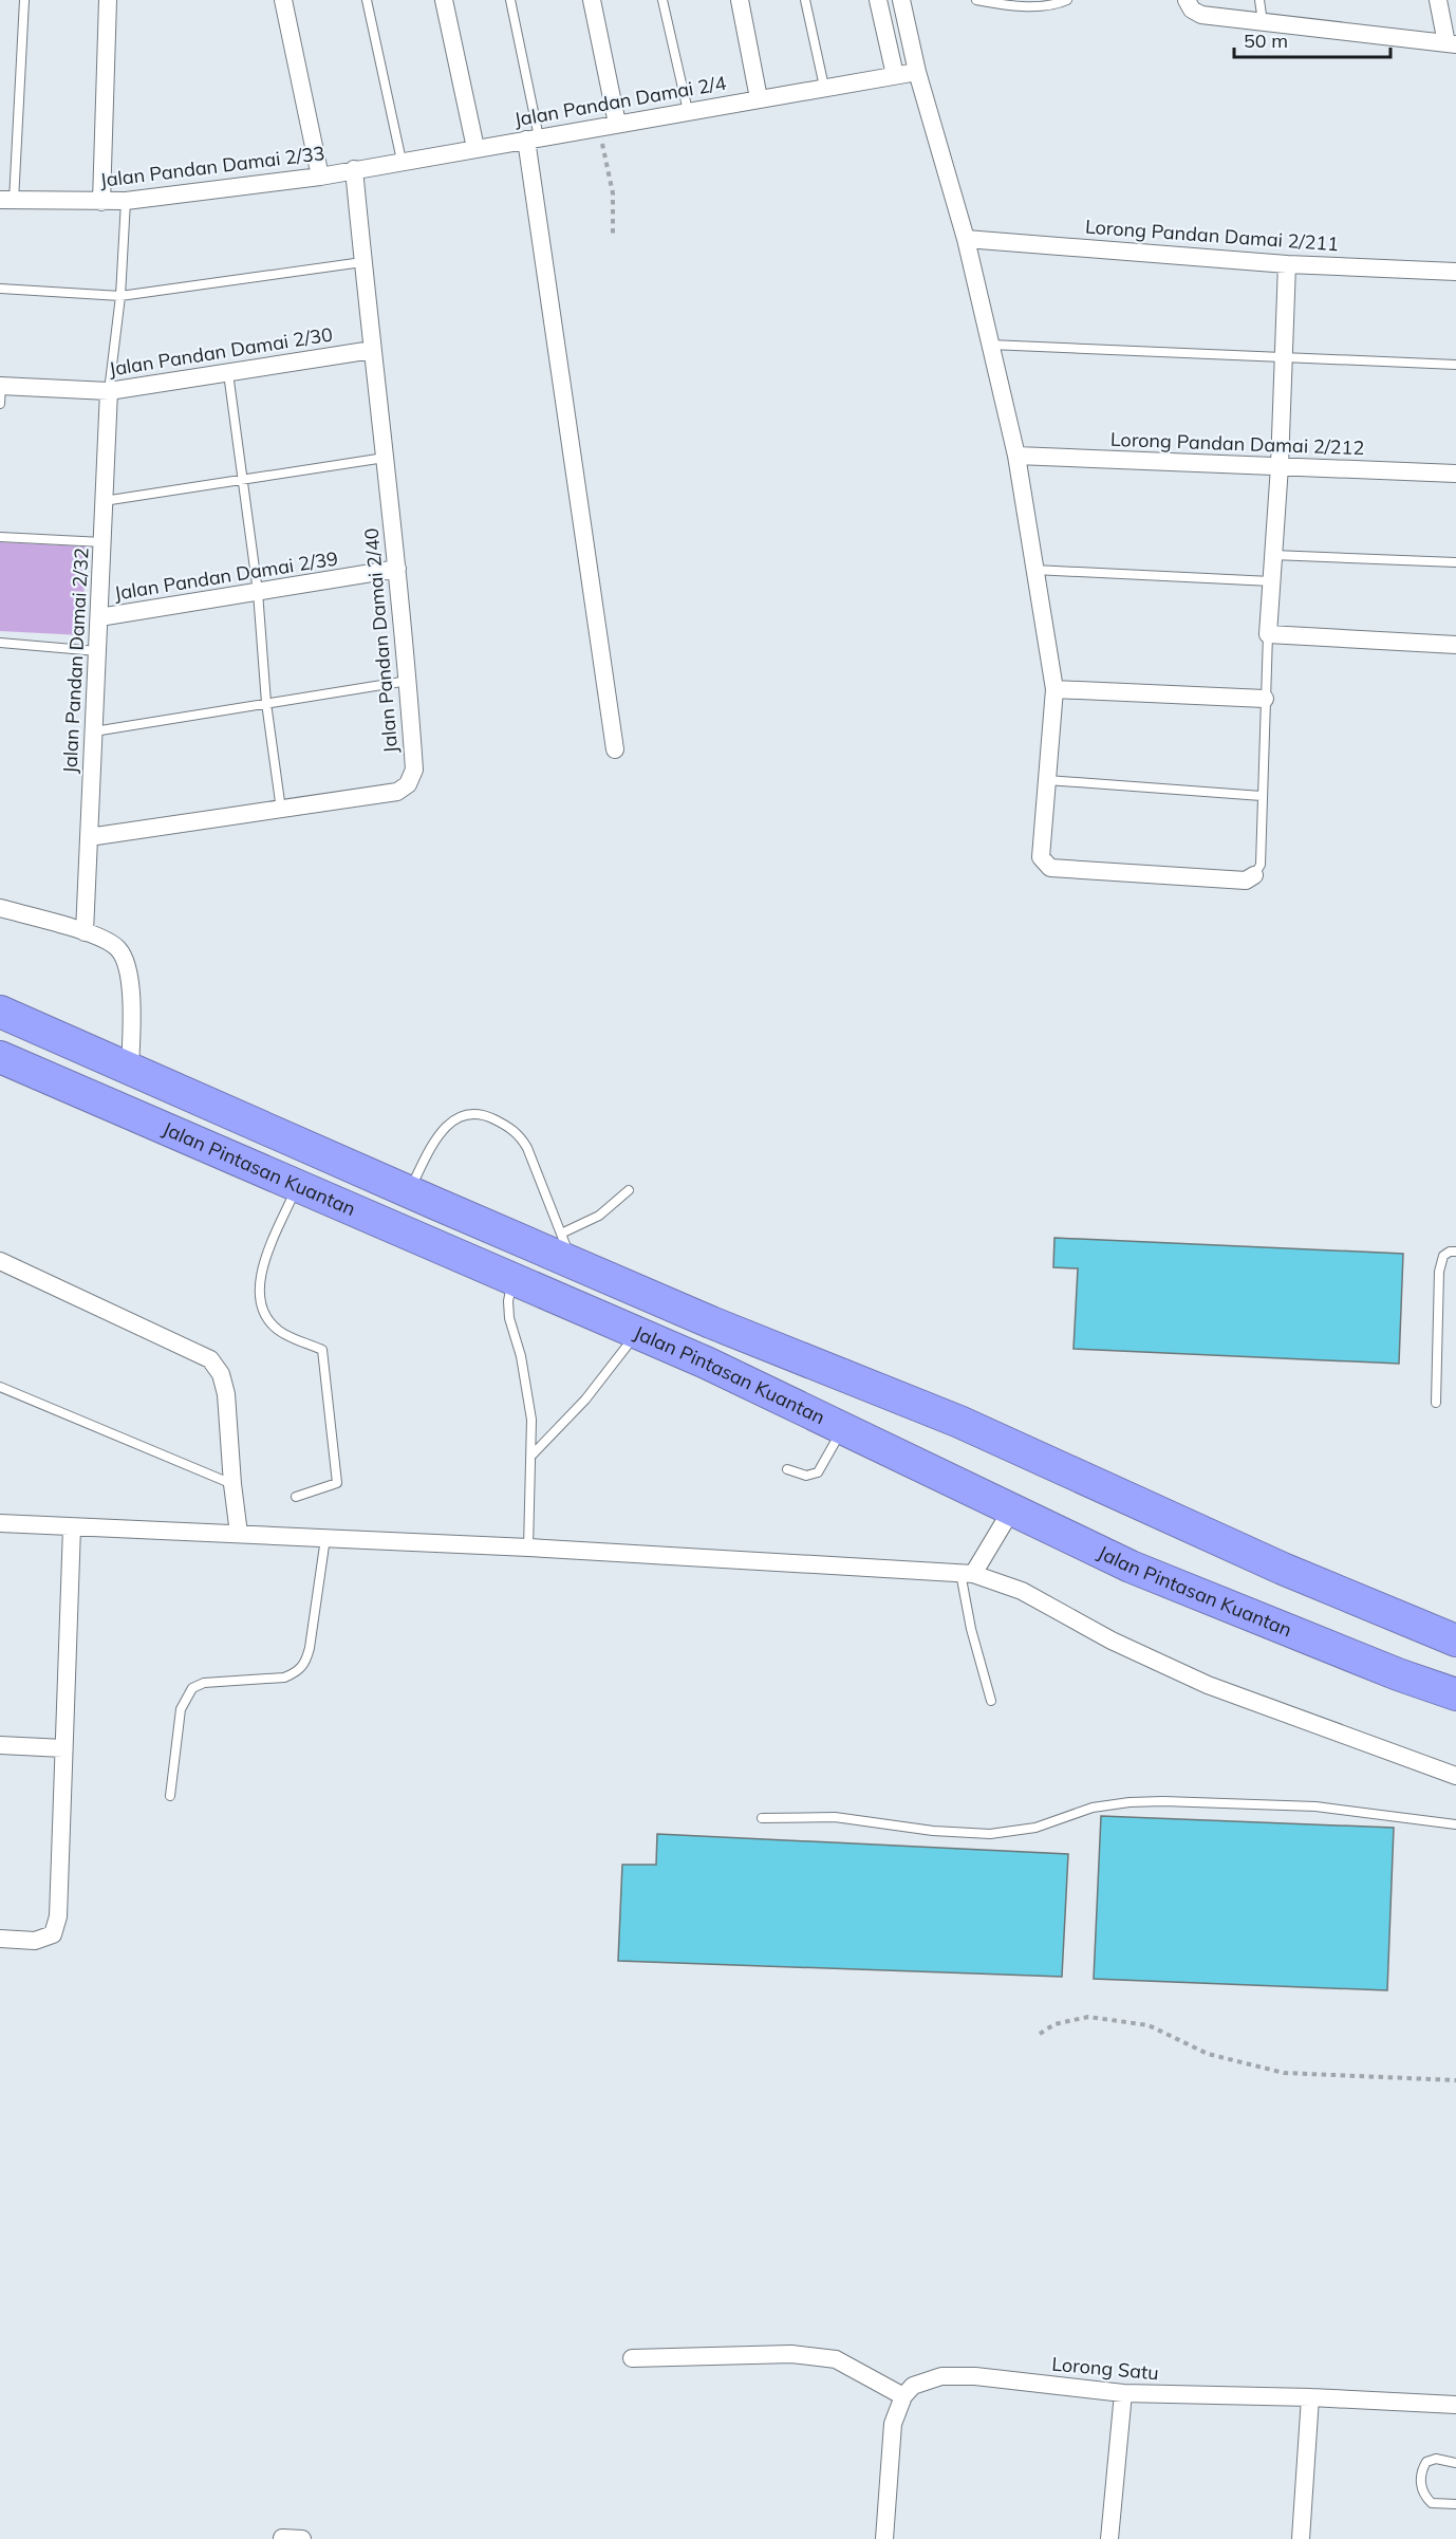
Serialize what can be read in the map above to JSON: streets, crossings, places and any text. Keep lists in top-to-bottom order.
{
  "streets": {
    "highway": ["Jalan Pintasan Kuantan"],
    "street": [
      "Jalan Pandan Damai 2/4",
      "Jalan Pandan Damai 2/33",
      "Lorong Pandan Damai 2/211",
      "Jalan Pandan Damai 2/30",
      "Lorong Pandan Damai 2/212",
      "Jalan Pandan Damai 2/39",
      "Jalan Pandan Damai 2/40",
      "Jalan Pandan Damai 2/32",
      "Lorong Satu"
    ]
  },
  "crossings": [
    ["Jalan Pandan Damai 2/4", "Jalan Pandan Damai 2/33"],
    ["Jalan Pandan Damai 2/4", "Jalan Pandan Damai 2/40"],
    ["Jalan Pandan Damai 2/33", "Jalan Pandan Damai 2/40"],
    ["Jalan Pandan Damai 2/30", "Jalan Pandan Damai 2/40"],
    ["Jalan Pandan Damai 2/30", "Jalan Pandan Damai 2/32"],
    ["Jalan Pandan Damai 2/39", "Jalan Pandan Damai 2/40"],
    ["Jalan Pandan Damai 2/39", "Jalan Pandan Damai 2/32"],
    ["Jalan Pandan Damai 2/40", "Jalan Pandan Damai 2/32"]
  ],
  "scale_bar": "50 m"
}
